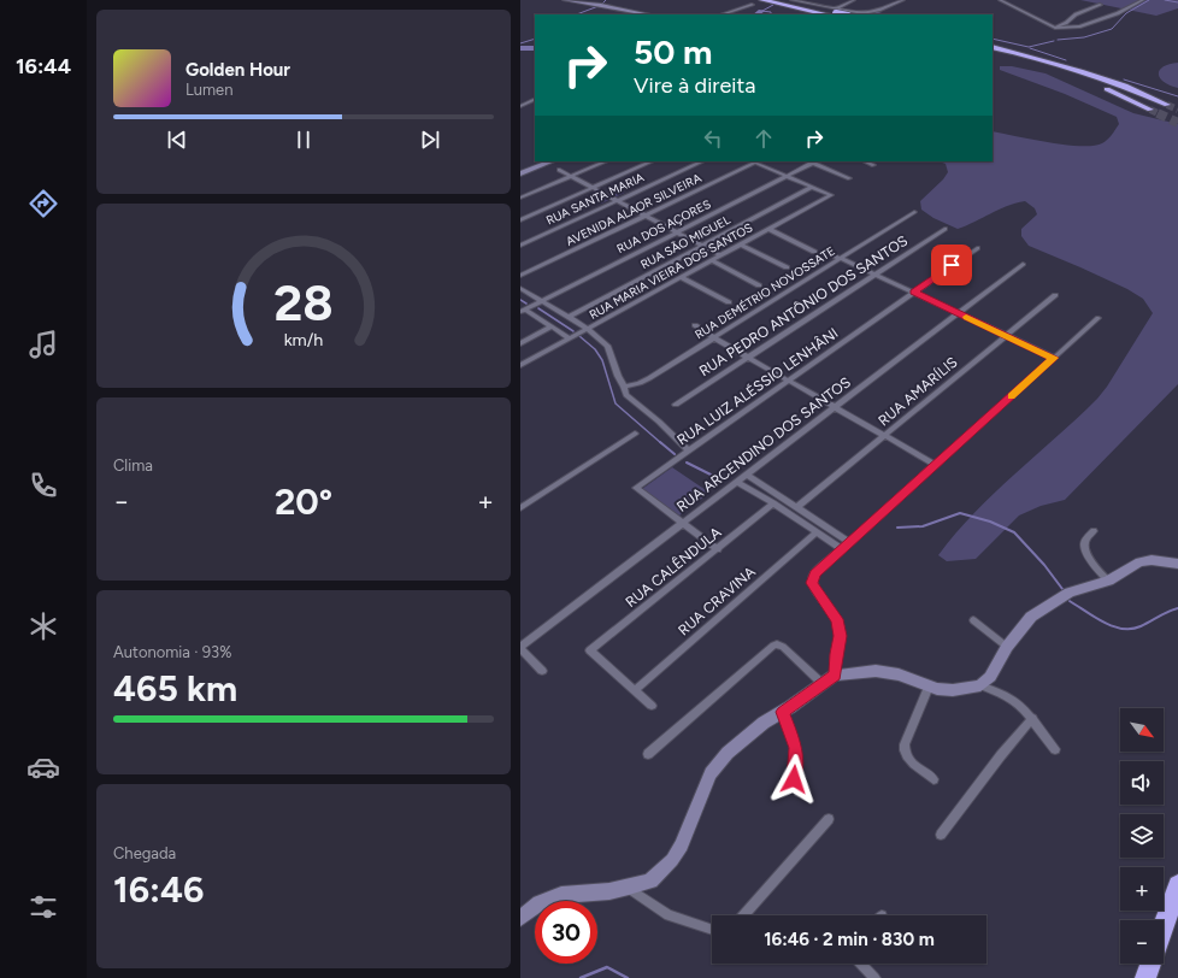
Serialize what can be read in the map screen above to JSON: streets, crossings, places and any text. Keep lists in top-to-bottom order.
{
  "streets": {
    "street": [
      "RUA SANTA MARIA",
      "AVENIDA ALAOR SILVEIRA",
      "RUA DOS AÇORES",
      "RUA SÃO MIGUEL",
      "RUA MARIA VIEIRA DOS SANTOS",
      "RUA DEMÉTRIO NOVOSSATE",
      "RUA PEDRO ANTÔNIO DOS SANTOS",
      "RUA LUIZ ALÉSSIO LENHÂNI",
      "RUA AMARÍLIS",
      "RUA ARCENDINO DOS SANTOS",
      "RUA CALÊNDULA",
      "RUA CRAVINA"
    ]
  },
  "crossings": [
    ["RUA SÃO MIGUEL", "RUA MARIA VIEIRA DOS SANTOS"],
    ["RUA LUIZ ALÉSSIO LENHÂNI", "RUA ARCENDINO DOS SANTOS"],
    ["RUA LUIZ ALÉSSIO LENHÂNI", "RUA CALÊNDULA"],
    ["RUA CALÊNDULA", "RUA CRAVINA"]
  ],
  "north": "bottom right",
  "page": {
    "tabs": "16:44",
    "turn": ["50 m", "Vire à direita"],
    "song": ["Golden Hour", "Lumen"],
    "tile": [
      "Clima",
      ["Autonomia · 93%", "465 km"],
      ["Chegada", "16:46"]
    ],
    "heat": ["−", "20°", "+"],
    "map_buttons": ["+", "−"],
    "limit": "30",
    "trip": "16:46 · 2 min · 830 m",
    "gauge": ["28", "km/h"]
  }
}
